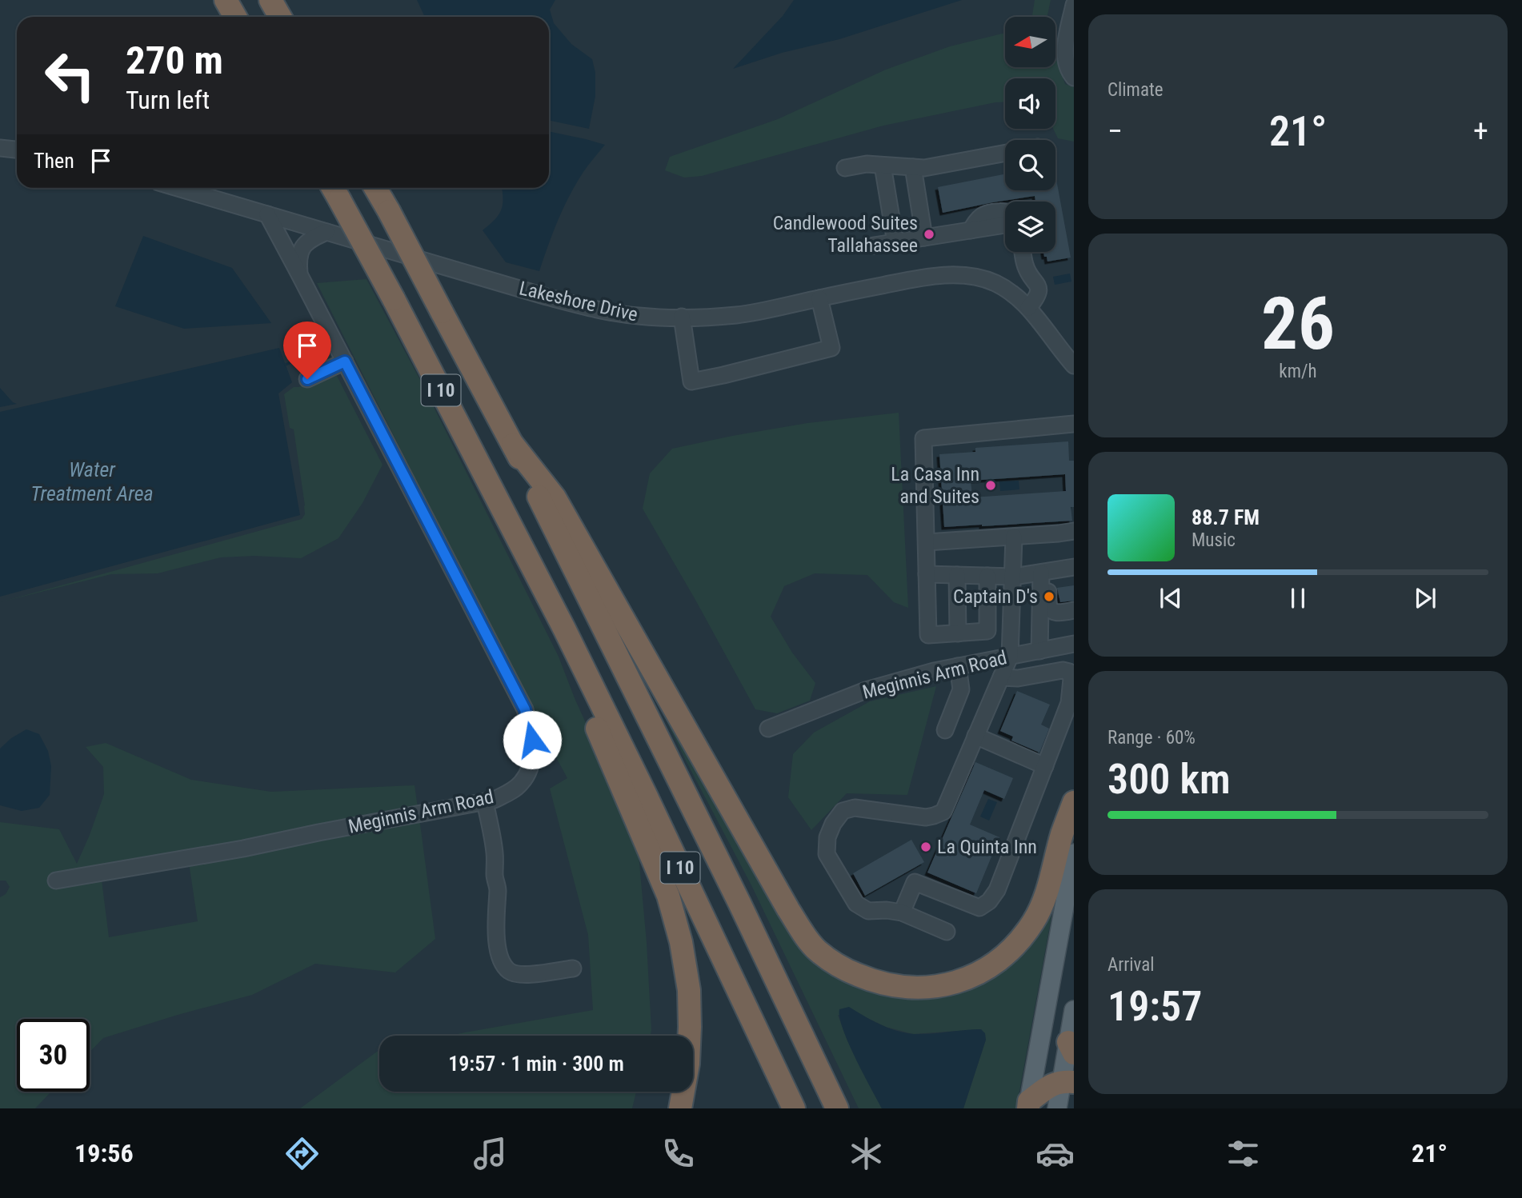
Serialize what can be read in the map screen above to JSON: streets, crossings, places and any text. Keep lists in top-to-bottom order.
{
  "streets": {
    "highway": ["I 10"],
    "street": ["Lakeshore Drive", "Meginnis Arm Road"]
  },
  "crossings": [
    ["Lakeshore Drive", "Meginnis Arm Road"]
  ],
  "water": ["Water Treatment Area"],
  "places": [
    "Candlewood Suites Tallahassee",
    "La Casa Inn and Suites",
    "Captain D's",
    "La Quinta Inn"
  ],
  "north": "left",
  "page": {
    "tile": [
      "Climate",
      ["26", "km/h"],
      ["Range · 60%", "300 km"],
      ["Arrival", "19:57"]
    ],
    "turn": ["270 m", "Turn left"],
    "heat": ["−", "21°", "+"],
    "then": "Then",
    "song": ["88.7 FM", "Music"],
    "limit": "30",
    "trip": "19:57 · 1 min · 300 m",
    "tabs": ["19:56", "21°"]
  }
}
